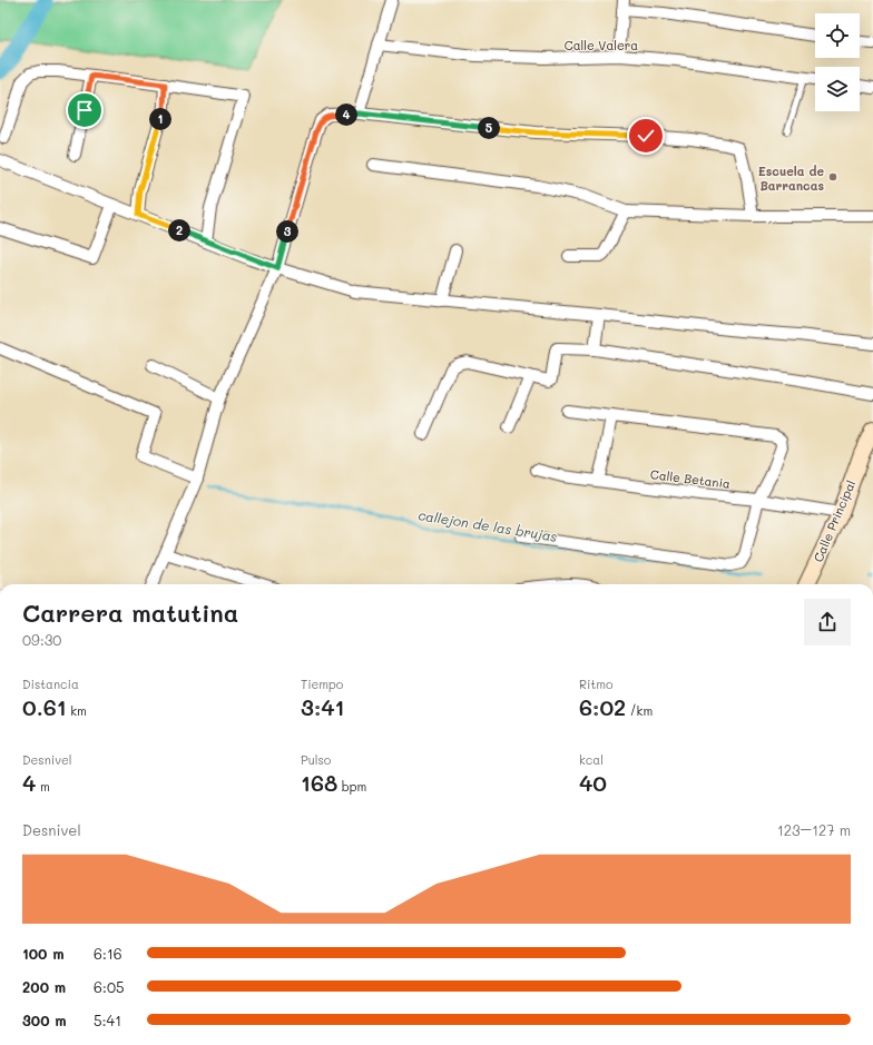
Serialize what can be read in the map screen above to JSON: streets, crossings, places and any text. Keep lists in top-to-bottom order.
{
  "streets": {
    "street": ["Calle Valera", "Calle Betania", "Calle Principal"]
  },
  "crossings": [
    ["Calle Betania", "Calle Principal"]
  ],
  "water": ["callejon de las brujas"],
  "places": ["Escuela de Barrancas"],
  "page": {
    "pins": [
      "4",
      "1",
      "5",
      "2",
      "3"
    ],
    "heading": ["Carrera matutina", "09:30"],
    "stats": [
      ["Distancia", "0.61 km"],
      ["Tiempo", "3:41"],
      ["Ritmo", "6:02 /km"],
      ["Desnivel", "4 m"],
      ["Pulso", "168 bpm"],
      ["kcal", "40"]
    ],
    "chart": ["Desnivel", "123–127 m"],
    "list": [
      {
        "name": "100 m",
        "note": "6:16"
      },
      {
        "name": "200 m",
        "note": "6:05"
      },
      {
        "name": "300 m",
        "note": "5:41"
      }
    ]
  }
}
